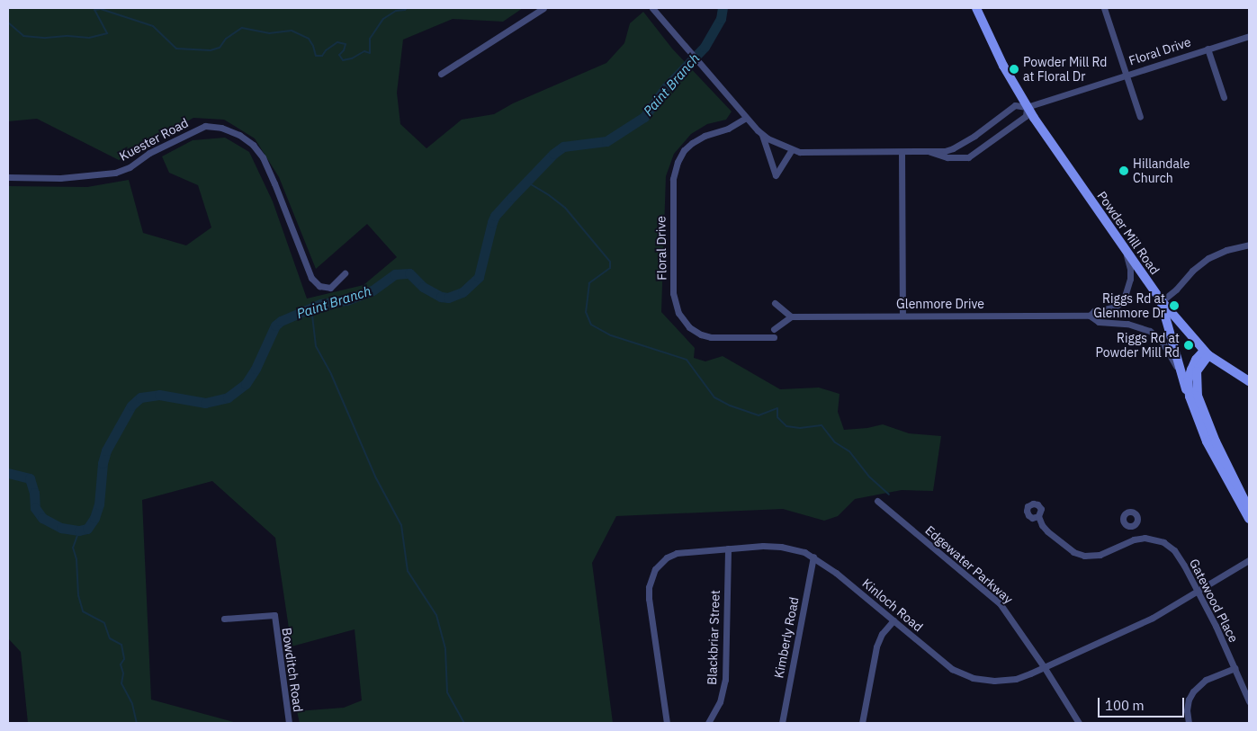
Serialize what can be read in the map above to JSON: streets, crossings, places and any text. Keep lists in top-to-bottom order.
{
  "streets": {
    "main road": ["Powder Mill Road"],
    "street": [
      "Floral Drive",
      "Kuester Road",
      "Glenmore Drive",
      "Edgewater Parkway",
      "Gatewood Place",
      "Kinloch Road",
      "Blackbriar Street",
      "Kimberly Road",
      "Bowditch Road"
    ]
  },
  "crossings": [
    ["Floral Drive", "Powder Mill Road"],
    ["Edgewater Parkway", "Kinloch Road"],
    ["Gatewood Place", "Kinloch Road"],
    ["Kinloch Road", "Blackbriar Street"],
    ["Kinloch Road", "Kimberly Road"]
  ],
  "water": ["Paint Branch"],
  "places": [
    "Powder Mill Rd at Floral Dr",
    "Hillandale Church",
    "Riggs Rd at Glenmore Dr",
    "Riggs Rd at Powder Mill Rd"
  ],
  "scale_bar": "100 m"
}
